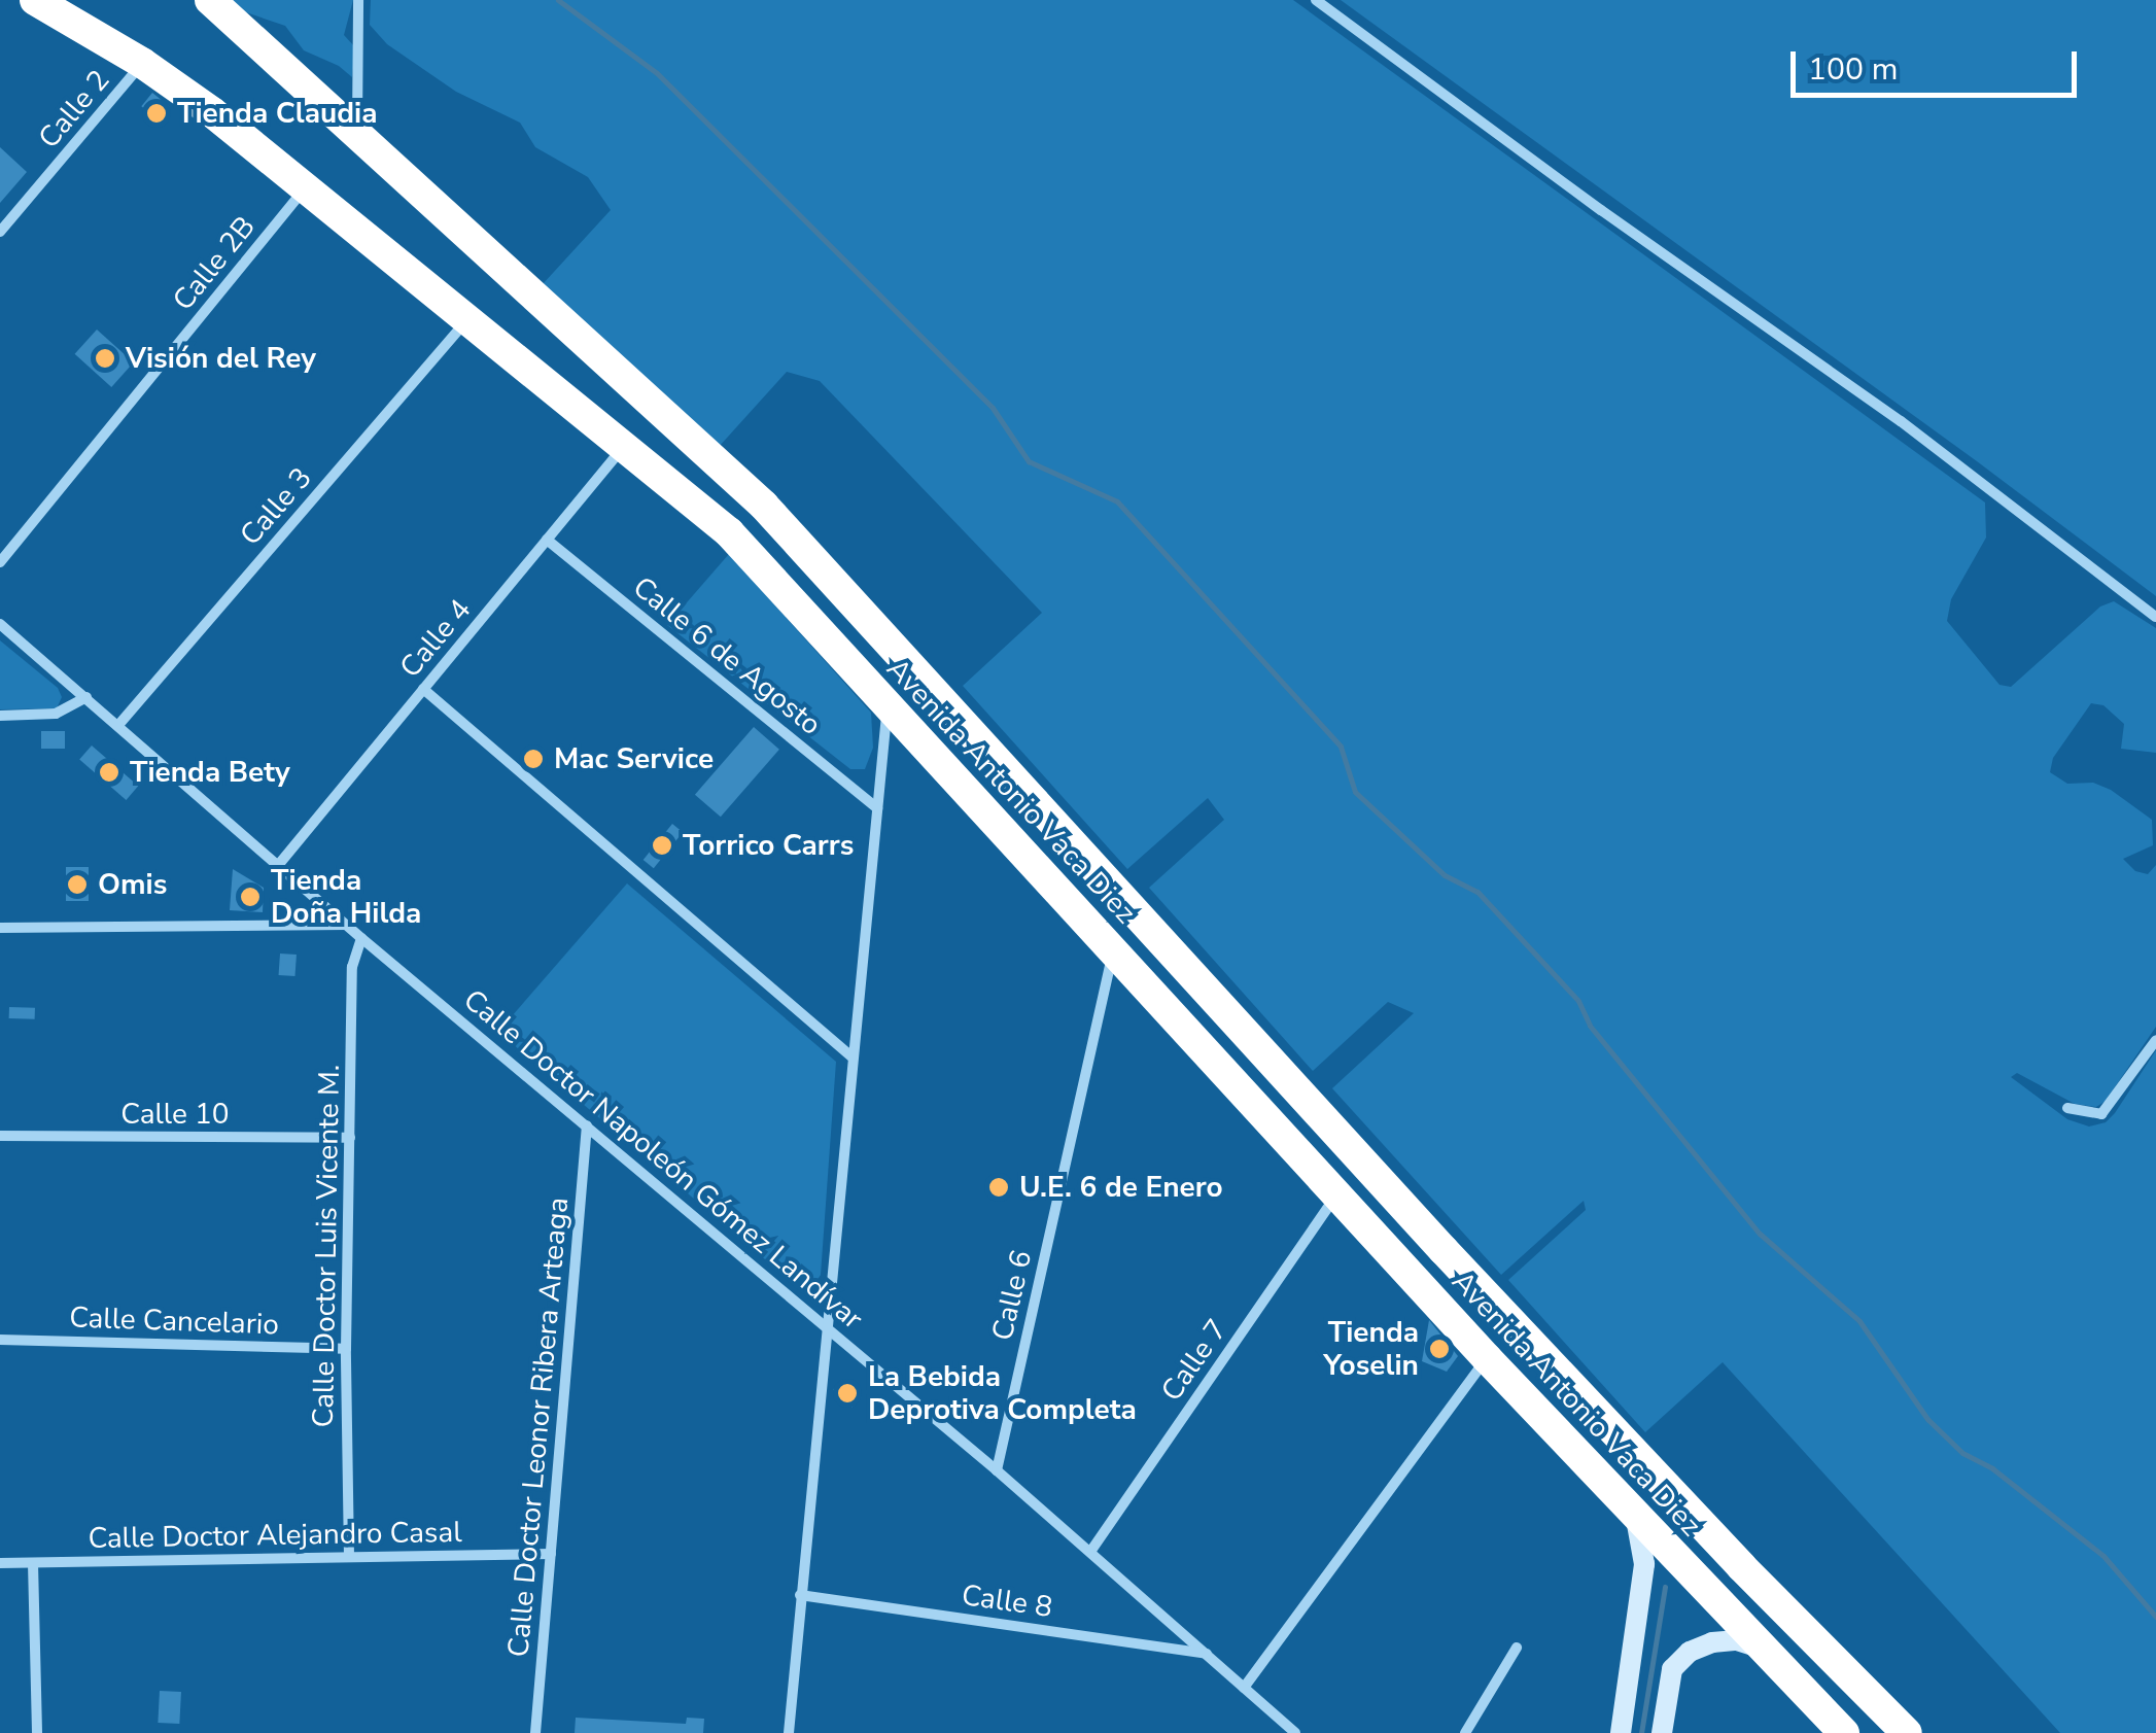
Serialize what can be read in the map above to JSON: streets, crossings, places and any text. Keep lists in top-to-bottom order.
{
  "streets": {
    "highway": ["Avenida Antonio Vaca Diez"],
    "street": [
      "Calle 2",
      "Calle 2B",
      "Calle 3",
      "Calle 4",
      "Calle 6 de Agosto",
      "Calle 10",
      "Calle Doctor Napoleón Gómez Landívar",
      "Calle Doctor Luis Vicente M.",
      "Calle 6",
      "Calle Cancelario",
      "Calle 7",
      "Calle Doctor Leonor Ribera Arteaga",
      "Calle Doctor Alejandro Casal",
      "Calle 8"
    ]
  },
  "crossings": [
    ["Calle 2", "Avenida Antonio Vaca Diez"],
    ["Calle 2B", "Avenida Antonio Vaca Diez"],
    ["Calle 3", "Avenida Antonio Vaca Diez"],
    ["Calle 3", "Calle Doctor Napoleón Gómez Landívar"],
    ["Calle 4", "Calle 6 de Agosto"],
    ["Calle 4", "Avenida Antonio Vaca Diez"],
    ["Calle 4", "Calle Doctor Napoleón Gómez Landívar"],
    ["Avenida Antonio Vaca Diez", "Calle 6"],
    ["Avenida Antonio Vaca Diez", "Calle 7"],
    ["Calle 10", "Calle Doctor Luis Vicente M."],
    ["Calle Doctor Napoleón Gómez Landívar", "Calle Doctor Luis Vicente M."],
    ["Calle Doctor Napoleón Gómez Landívar", "Calle 6"],
    ["Calle Doctor Napoleón Gómez Landívar", "Calle 7"],
    ["Calle Doctor Napoleón Gómez Landívar", "Calle Doctor Leonor Ribera Arteaga"],
    ["Calle Doctor Napoleón Gómez Landívar", "Calle 8"],
    ["Calle Doctor Luis Vicente M.", "Calle Cancelario"],
    ["Calle Doctor Luis Vicente M.", "Calle Doctor Alejandro Casal"],
    ["Calle Doctor Leonor Ribera Arteaga", "Calle Doctor Alejandro Casal"]
  ],
  "places": [
    "Tienda Claudia",
    "Visión del Rey",
    "Mac Service",
    "Tienda Bety",
    "Torrico Carrs",
    "Omis",
    "Tienda Doña Hilda",
    "U.E. 6 de Enero",
    "Tienda Yoselin",
    "La Bebida Deprotiva Completa"
  ],
  "scale_bar": "100 m"
}
